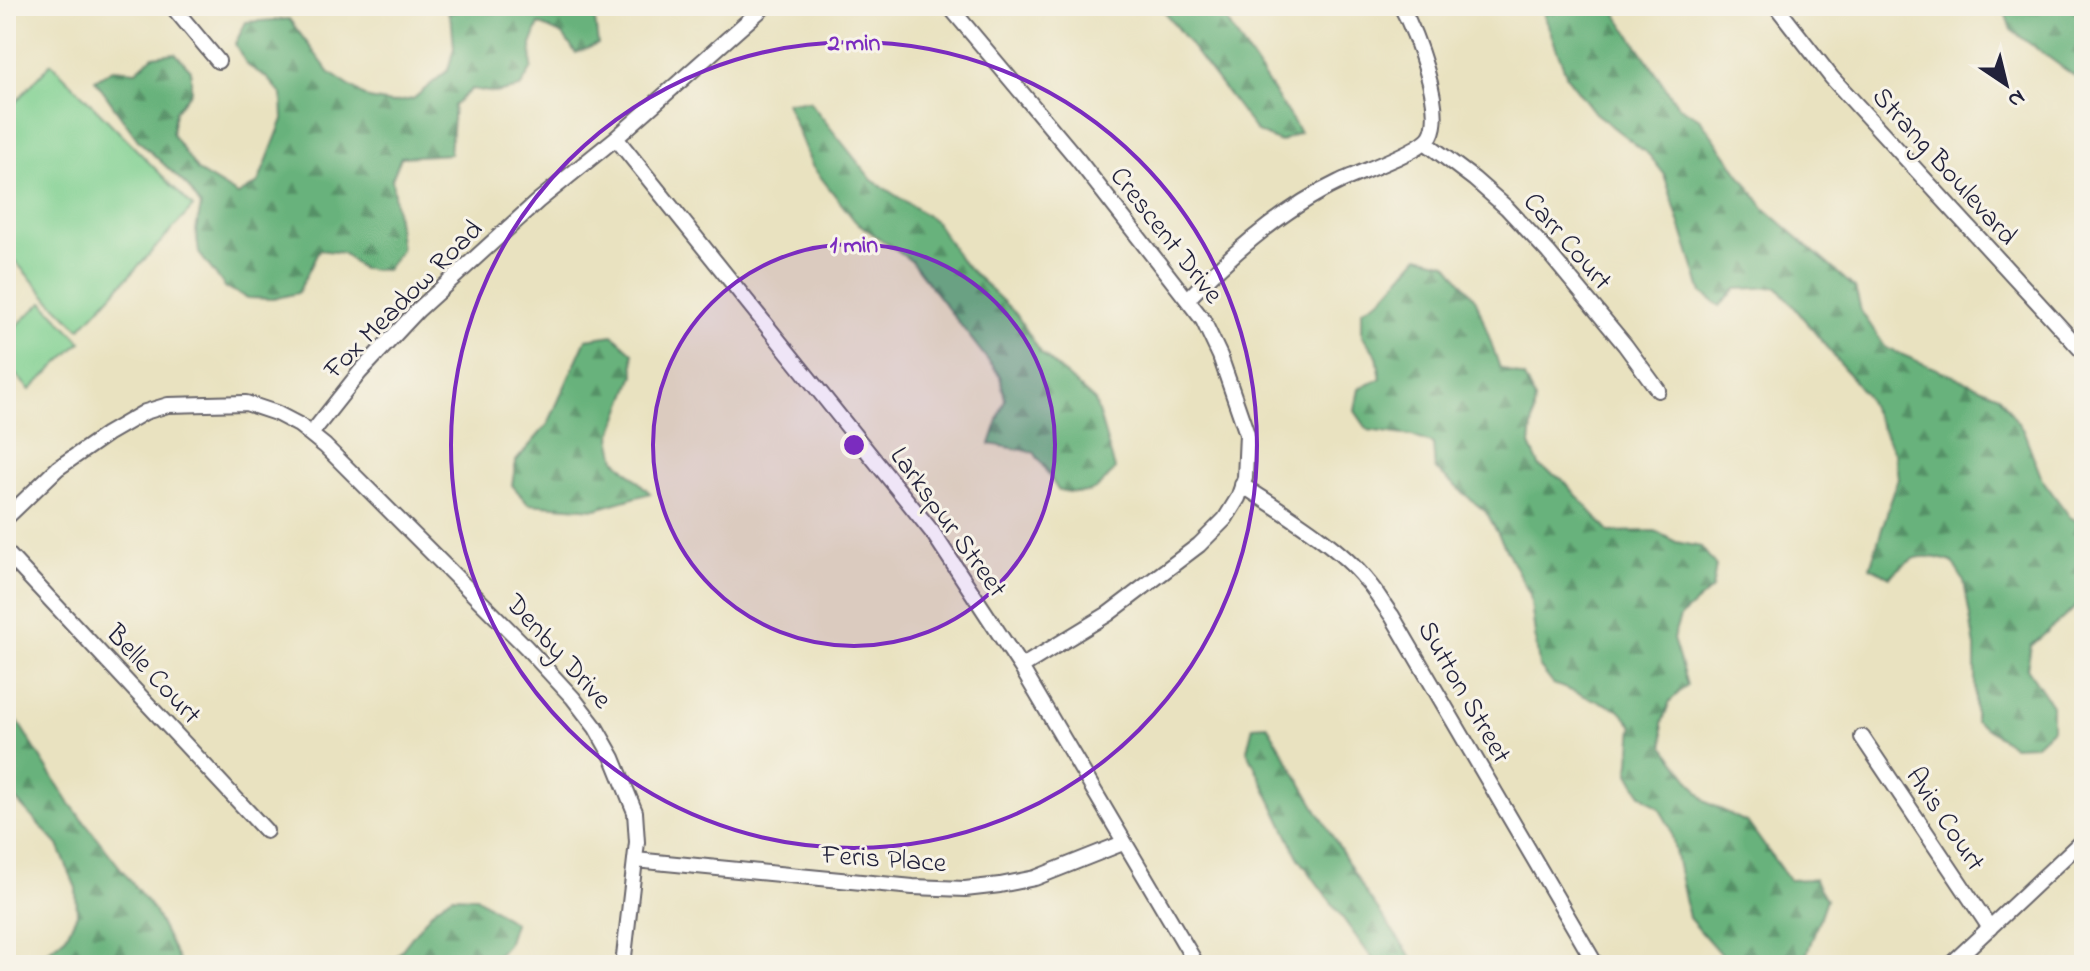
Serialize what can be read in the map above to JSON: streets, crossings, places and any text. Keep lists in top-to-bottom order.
{
  "streets": {
    "street": [
      "Strang Boulevard",
      "Crescent Drive",
      "Carr Court",
      "Fox Meadow Road",
      "Larkspur Street",
      "Denby Drive",
      "Belle Court",
      "Sutton Street",
      "Avis Court",
      "Feris Place"
    ]
  },
  "crossings": [
    ["Crescent Drive", "Larkspur Street"],
    ["Crescent Drive", "Sutton Street"],
    ["Fox Meadow Road", "Larkspur Street"],
    ["Fox Meadow Road", "Denby Drive"],
    ["Larkspur Street", "Feris Place"],
    ["Denby Drive", "Feris Place"]
  ],
  "north": "bottom right",
  "rings": ["2 min", "1 min"]
}
